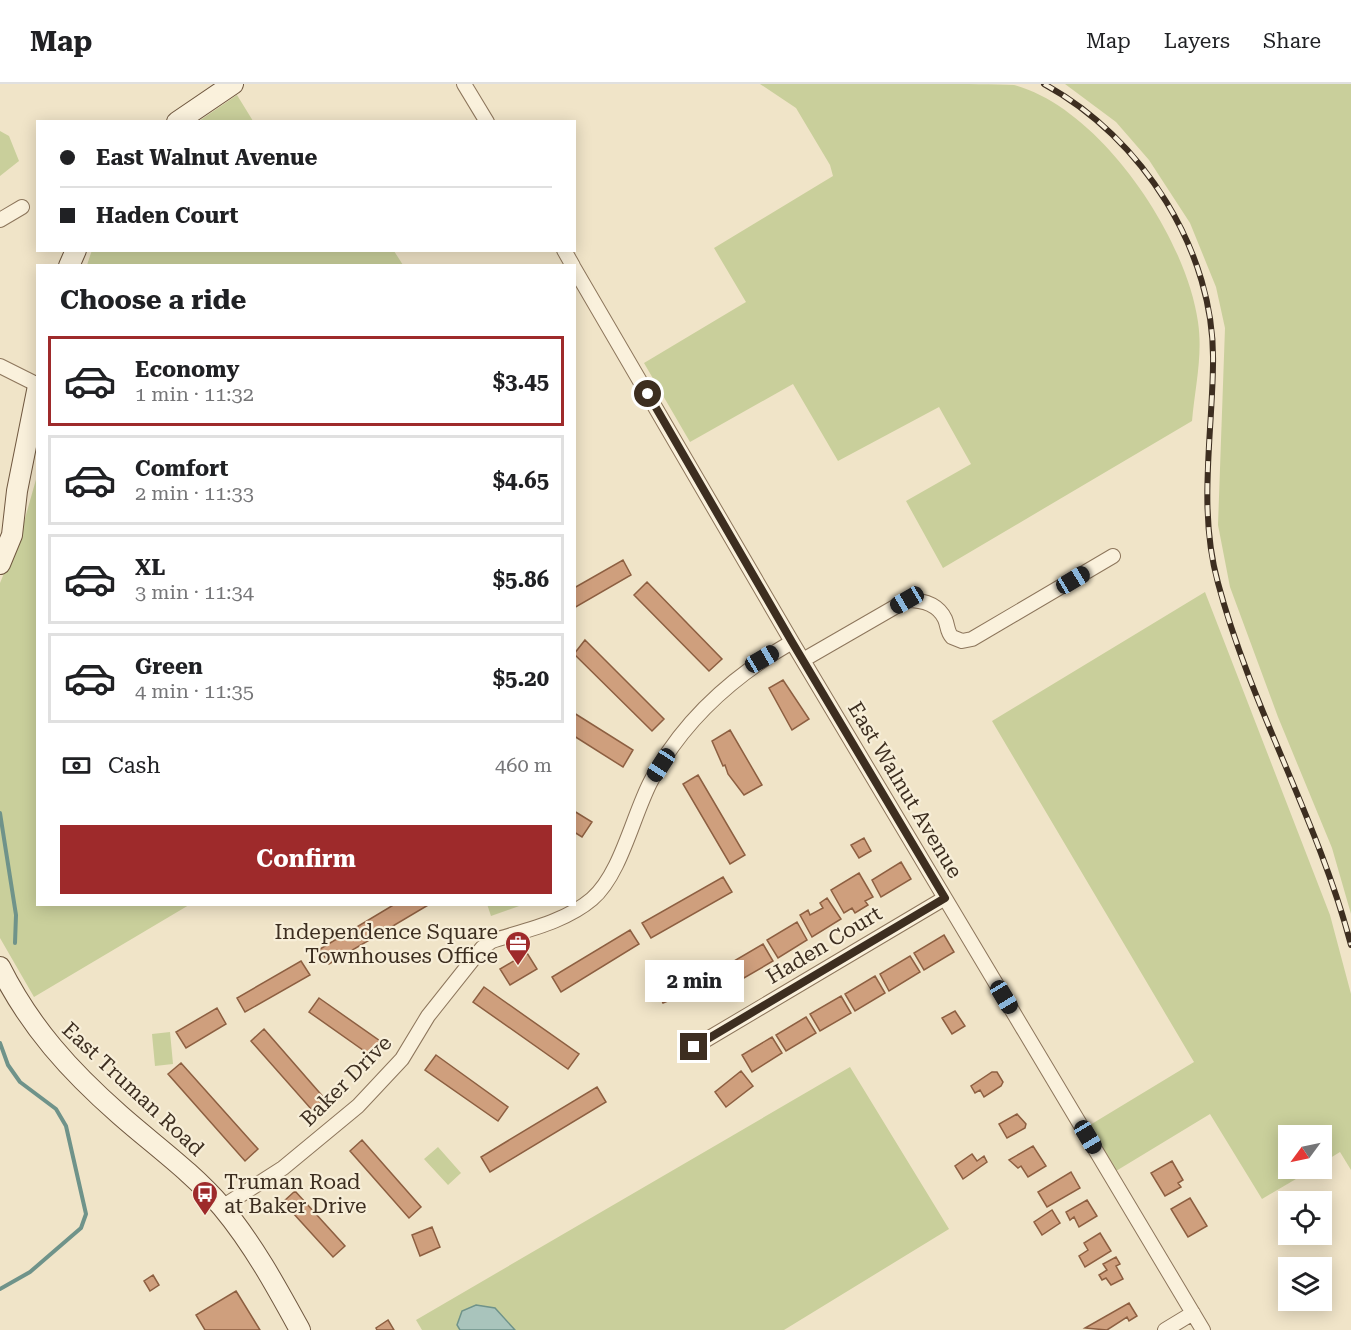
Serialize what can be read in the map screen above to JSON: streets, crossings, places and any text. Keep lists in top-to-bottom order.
{
  "streets": {
    "main road": ["East Truman Road"],
    "street": ["East Walnut Avenue", "Haden Court", "Baker Drive"]
  },
  "crossings": [
    ["East Walnut Avenue", "Haden Court"],
    ["East Walnut Avenue", "Baker Drive"],
    ["Baker Drive", "East Truman Road"]
  ],
  "places": {
    "office": ["Independence Square Townhouses Office"],
    "bus stop": ["Truman Road at Baker Drive"]
  },
  "north": "bottom left",
  "page": {
    "header": "Map",
    "nav": ["Map", "Layers", "Share"],
    "banner": ["East Walnut Avenue", "Haden Court"],
    "heading": "Choose a ride",
    "list": [
      {
        "name": "Economy",
        "note": "1 min · 11:32",
        "value": "$3.45"
      },
      {
        "name": "Comfort",
        "note": "2 min · 11:33",
        "value": "$4.65"
      },
      {
        "name": "XL",
        "note": "3 min · 11:34",
        "value": "$5.86"
      },
      {
        "name": "Green",
        "note": "4 min · 11:35",
        "value": "$5.20"
      }
    ],
    "pay": ["Cash", "460 m"],
    "buttons": "Confirm",
    "bubble": "2 min"
  }
}
